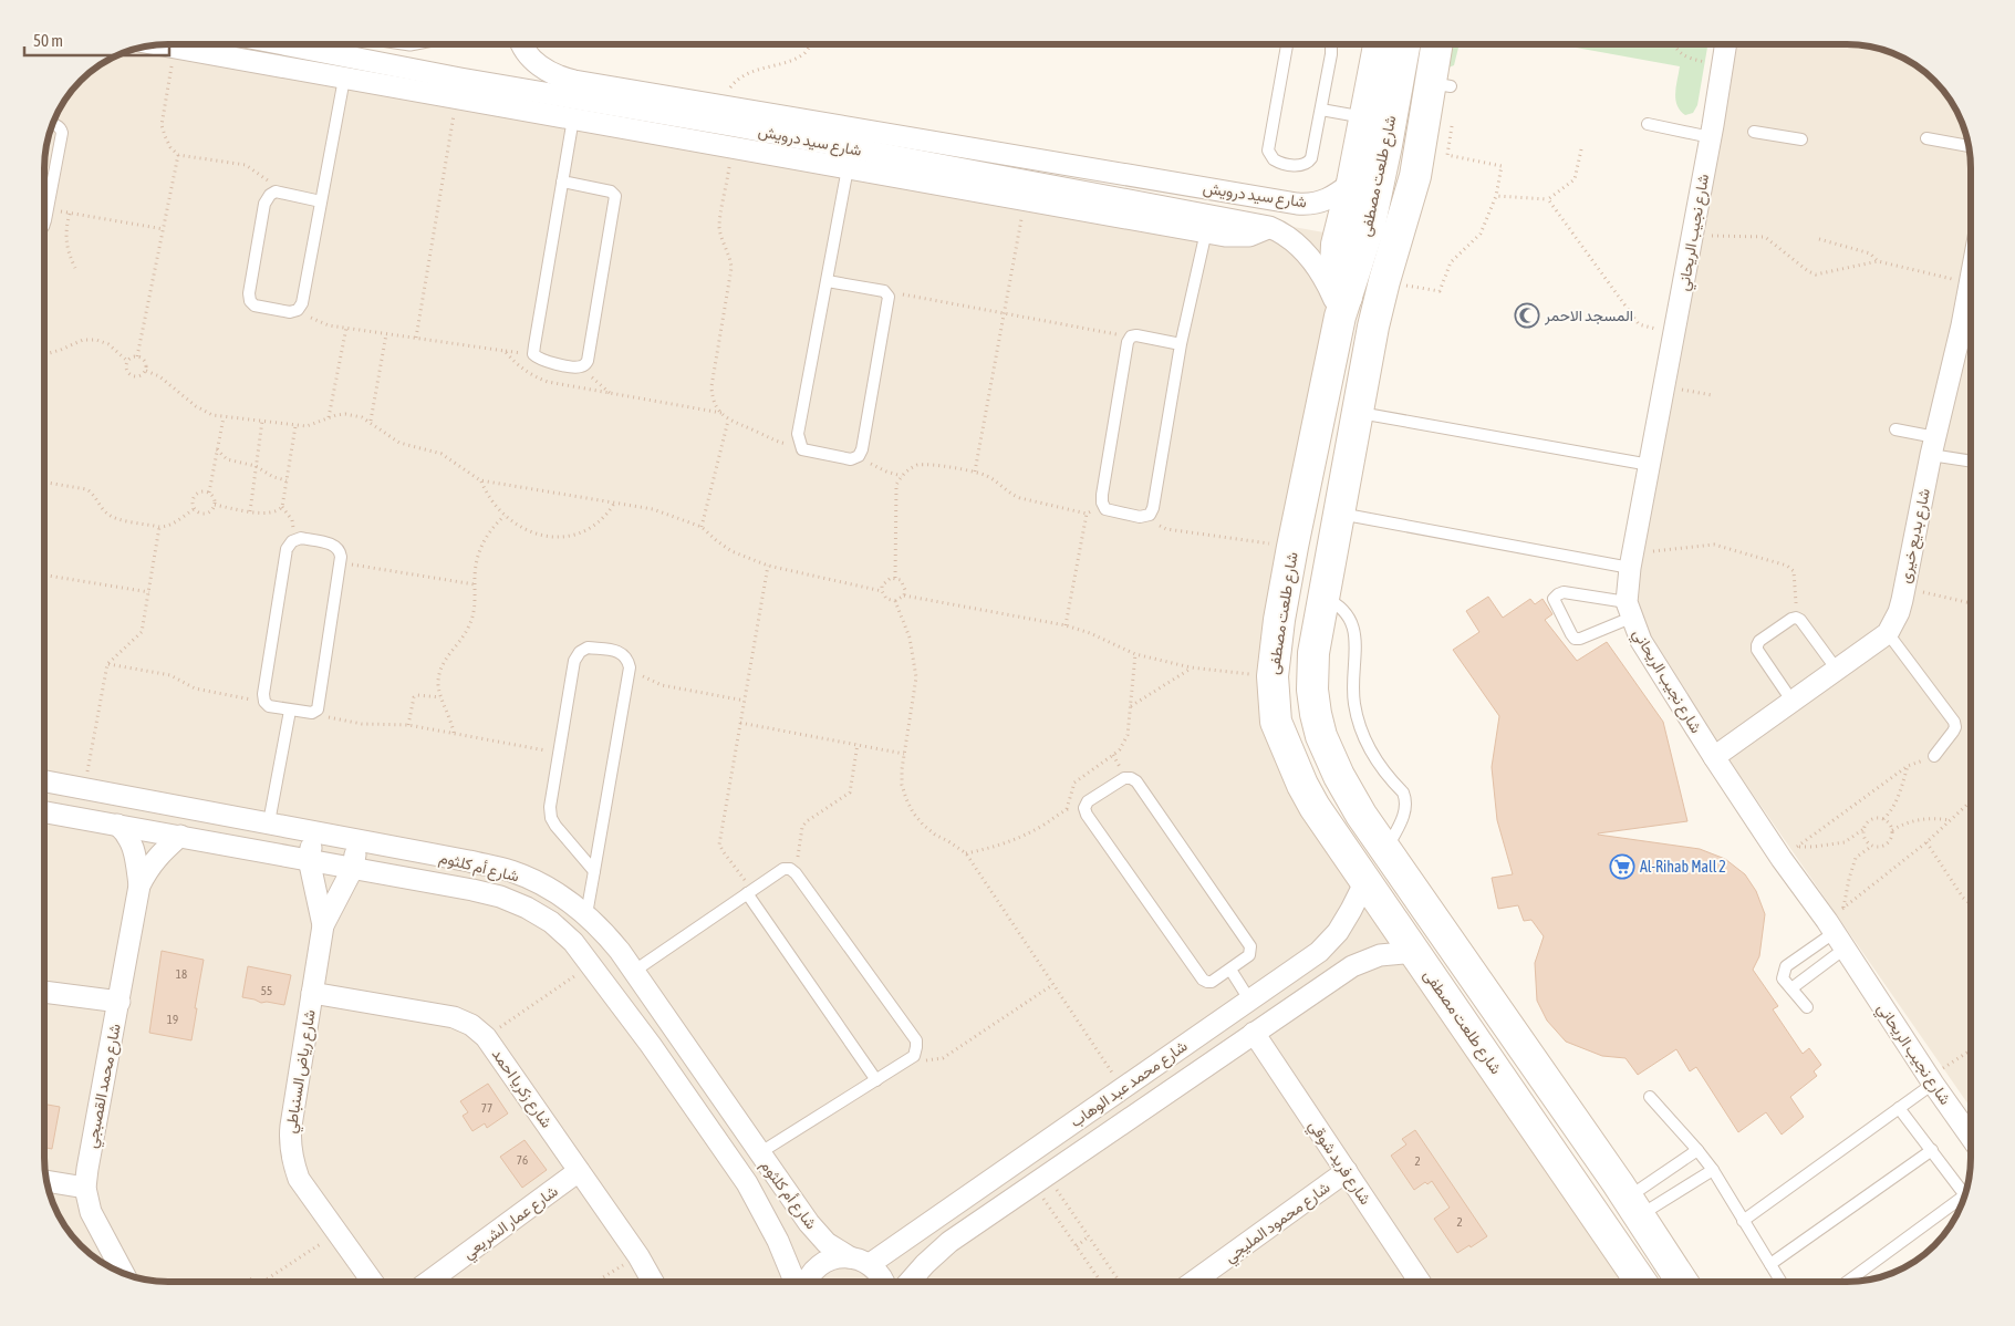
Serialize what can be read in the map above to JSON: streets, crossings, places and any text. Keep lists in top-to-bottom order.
{
  "streets": {
    "street": [
      "شارع سيد درويش",
      "شارع طلعت مصطفى",
      "شارع نجيب الريحاني",
      "شارع بديع خيرى",
      "شارع أم كلثوم",
      "شارع رياض السنباطي",
      "شارع محمد عبد الوهاب",
      "شارع محمد القصبجي",
      "شارع زكريا احمد",
      "شارع فريد شوقي",
      "شارع عمار الشريعي",
      "شارع محمود المليجي"
    ]
  },
  "crossings": [
    ["شارع سيد درويش", "شارع طلعت مصطفى"],
    ["شارع طلعت مصطفى", "شارع محمد عبد الوهاب"],
    ["شارع نجيب الريحاني", "شارع بديع خيرى"],
    ["شارع أم كلثوم", "شارع رياض السنباطي"],
    ["شارع أم كلثوم", "شارع محمد عبد الوهاب"],
    ["شارع أم كلثوم", "شارع محمد القصبجي"],
    ["شارع رياض السنباطي", "شارع زكريا احمد"],
    ["شارع محمد عبد الوهاب", "شارع فريد شوقي"],
    ["شارع زكريا احمد", "شارع عمار الشريعي"],
    ["شارع فريد شوقي", "شارع محمود المليجي"]
  ],
  "places": {
    "mosque": ["المسجد الاحمر"],
    "supermarket": ["Al-Rihab Mall 2"]
  },
  "house_numbers": [
    "18",
    "55",
    "19",
    "77",
    "76",
    "2",
    "2"
  ],
  "scale_bar": "50 m"
}
